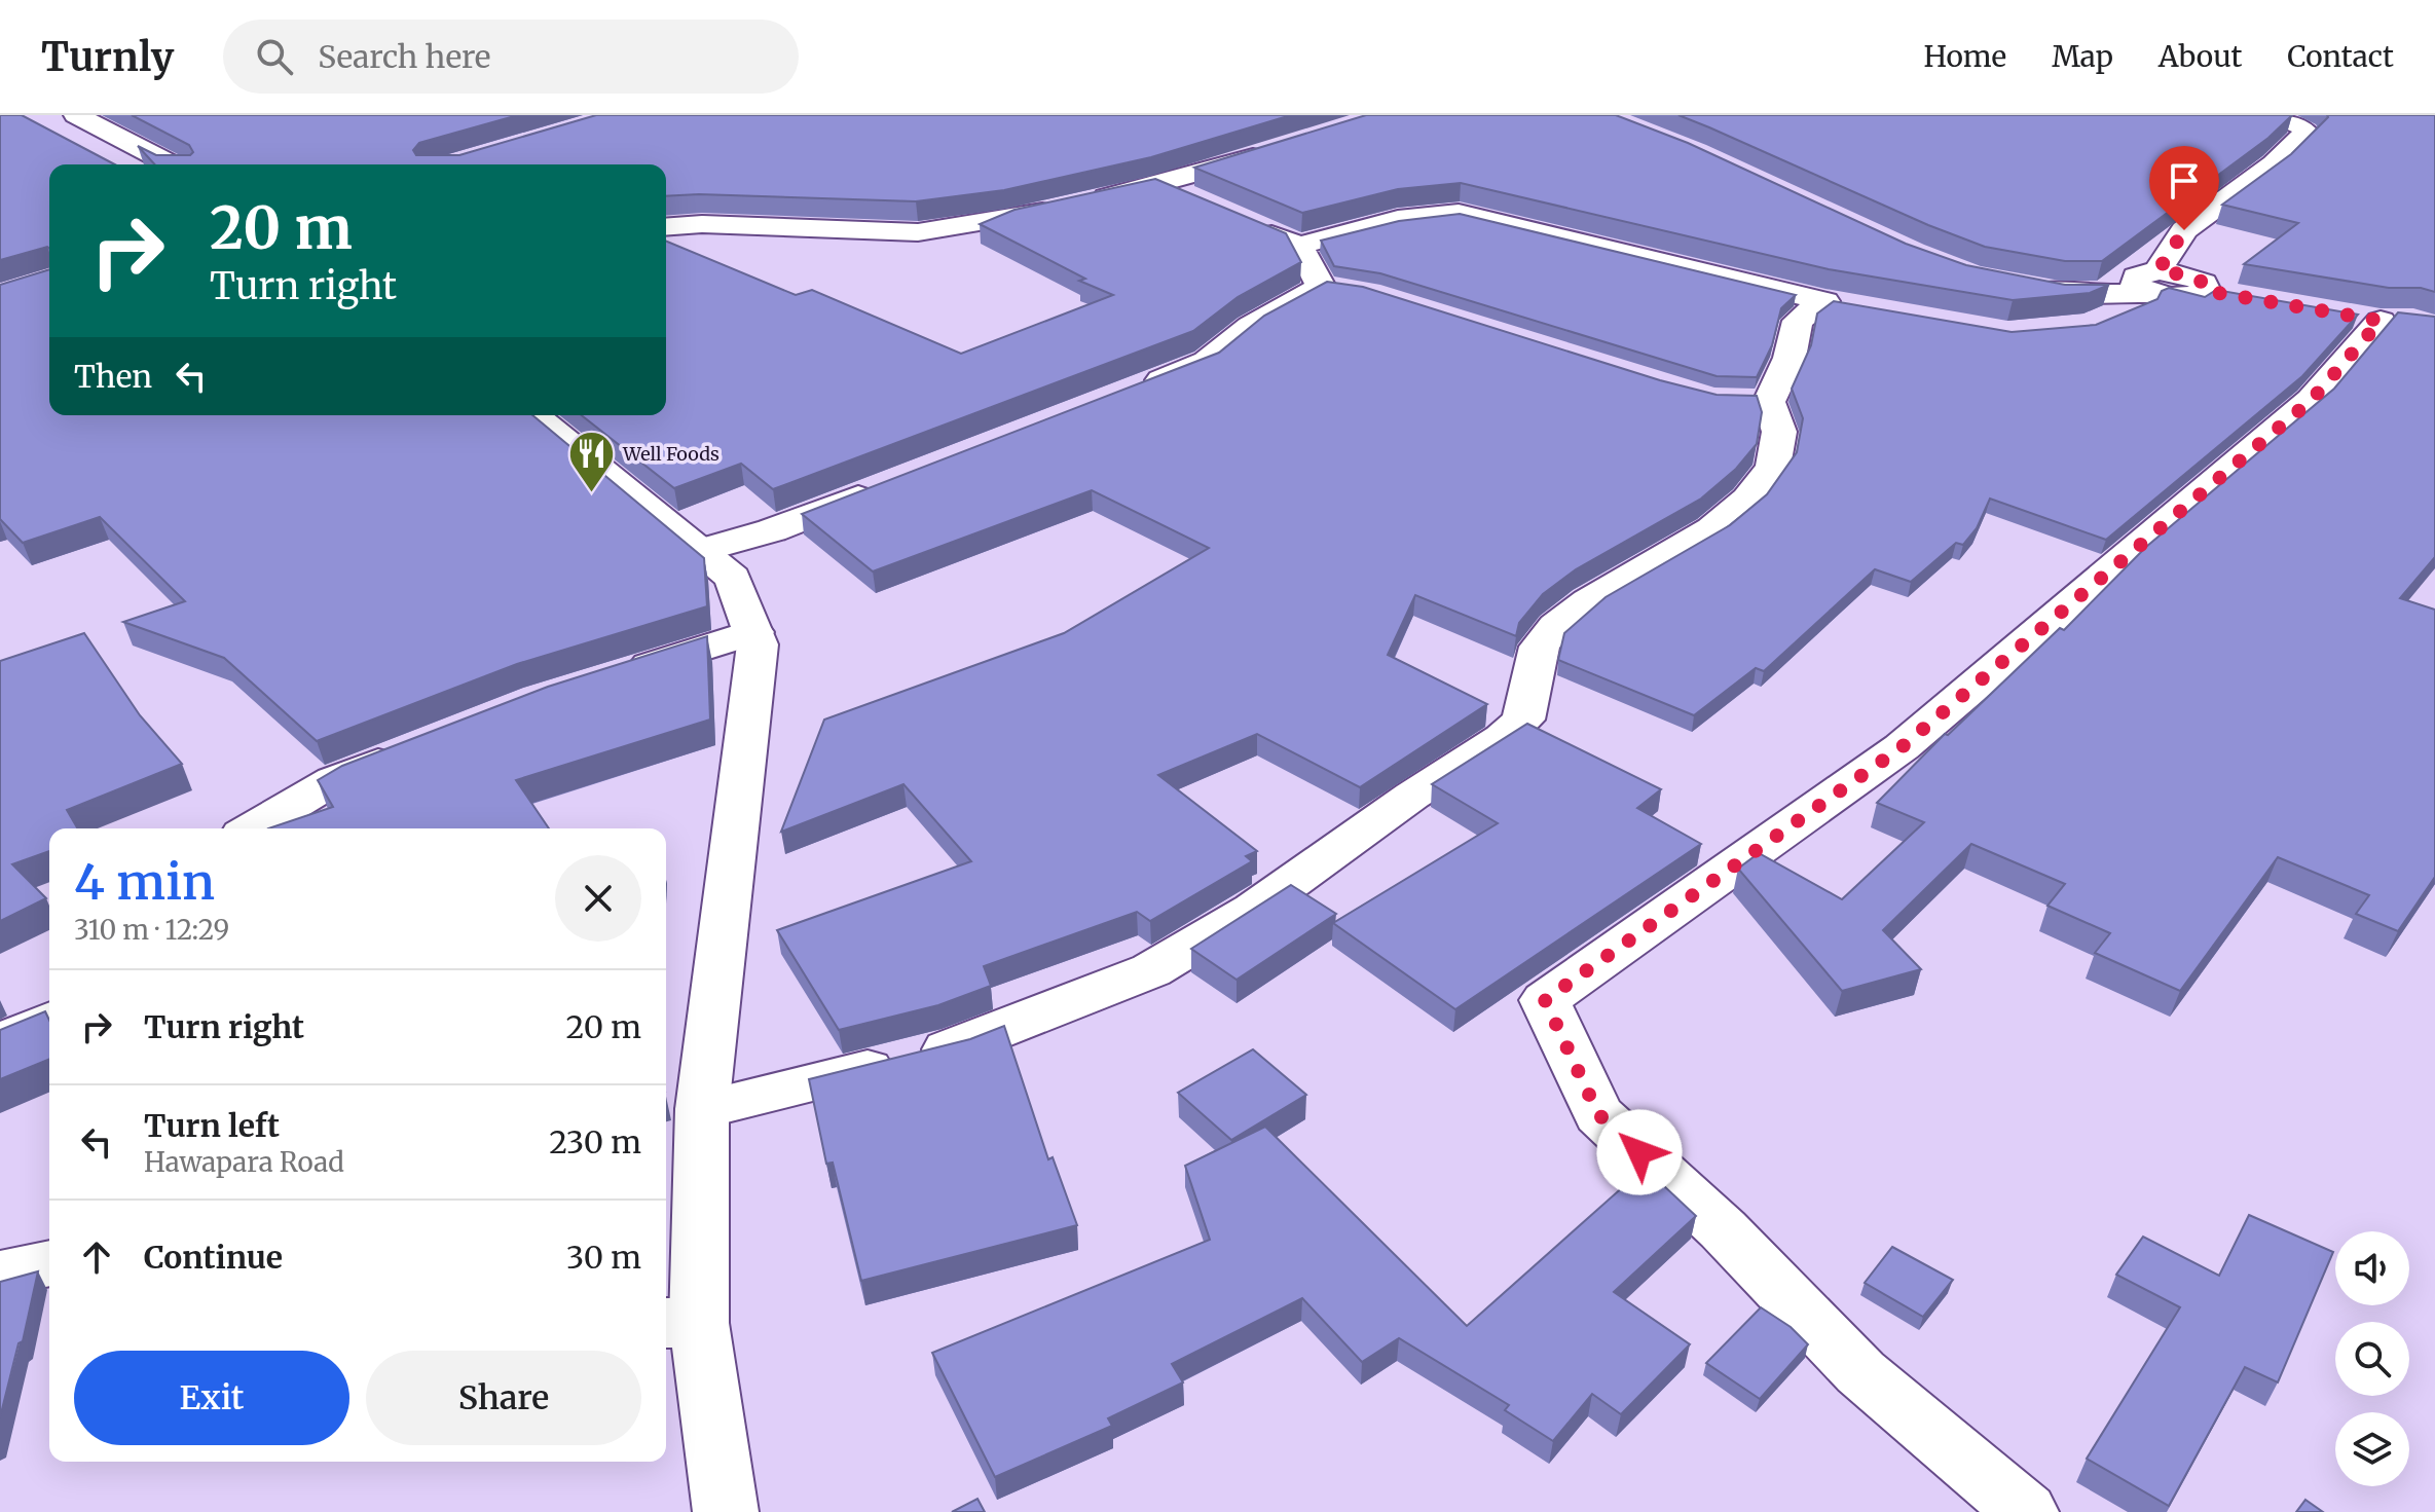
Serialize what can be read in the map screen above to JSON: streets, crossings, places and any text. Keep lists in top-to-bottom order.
{
  "places": {
    "restaurant": ["Well Foods"]
  },
  "page": {
    "header": "Turnly",
    "search": "Search here",
    "nav": [
      "Home",
      "Map",
      "About",
      "Contact"
    ],
    "turn": ["20 m", "Turn right"],
    "then": "Then",
    "heading": ["4 min", "310 m · 12:29"],
    "list": [
      {
        "name": "Turn right",
        "value": "20 m"
      },
      {
        "name": "Turn left",
        "note": "Hawapara Road",
        "value": "230 m"
      },
      {
        "name": "Continue",
        "value": "30 m"
      }
    ],
    "buttons": ["Exit", "Share"]
  }
}
